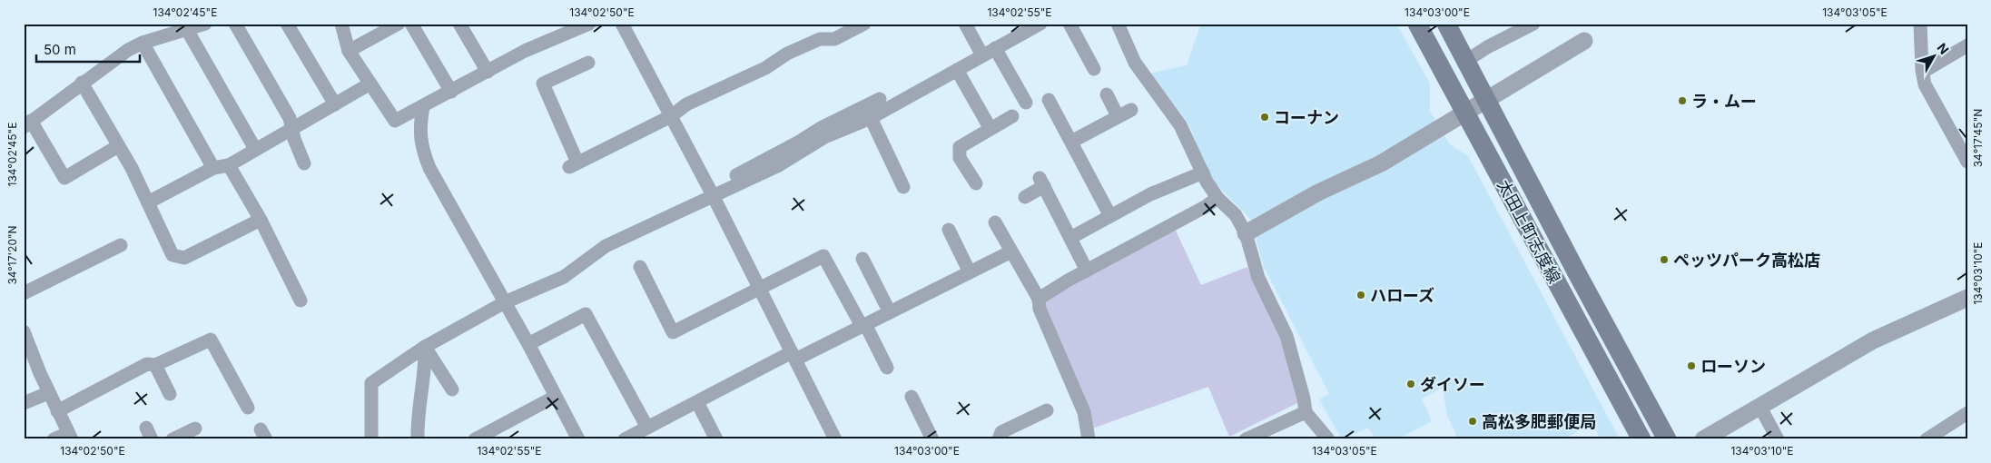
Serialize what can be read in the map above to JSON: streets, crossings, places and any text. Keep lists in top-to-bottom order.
{
  "streets": {
    "main road": ["太田上町志度線"]
  },
  "places": [
    "ラ・ムー",
    "コーナン",
    "ペッツパーク高松店",
    "ハローズ",
    "ローソン",
    "ダイソー",
    "高松多肥郵便局"
  ],
  "scale_bar": "50 m",
  "north": "top right",
  "coordinates": [
    "134°02'45\"E",
    "134°02'50\"E",
    "134°02'55\"E",
    "134°03'00\"E",
    "134°03'05\"E",
    "34°17'45\"N",
    "34°17'20\"N",
    "134°03'10\"E"
  ]
}
